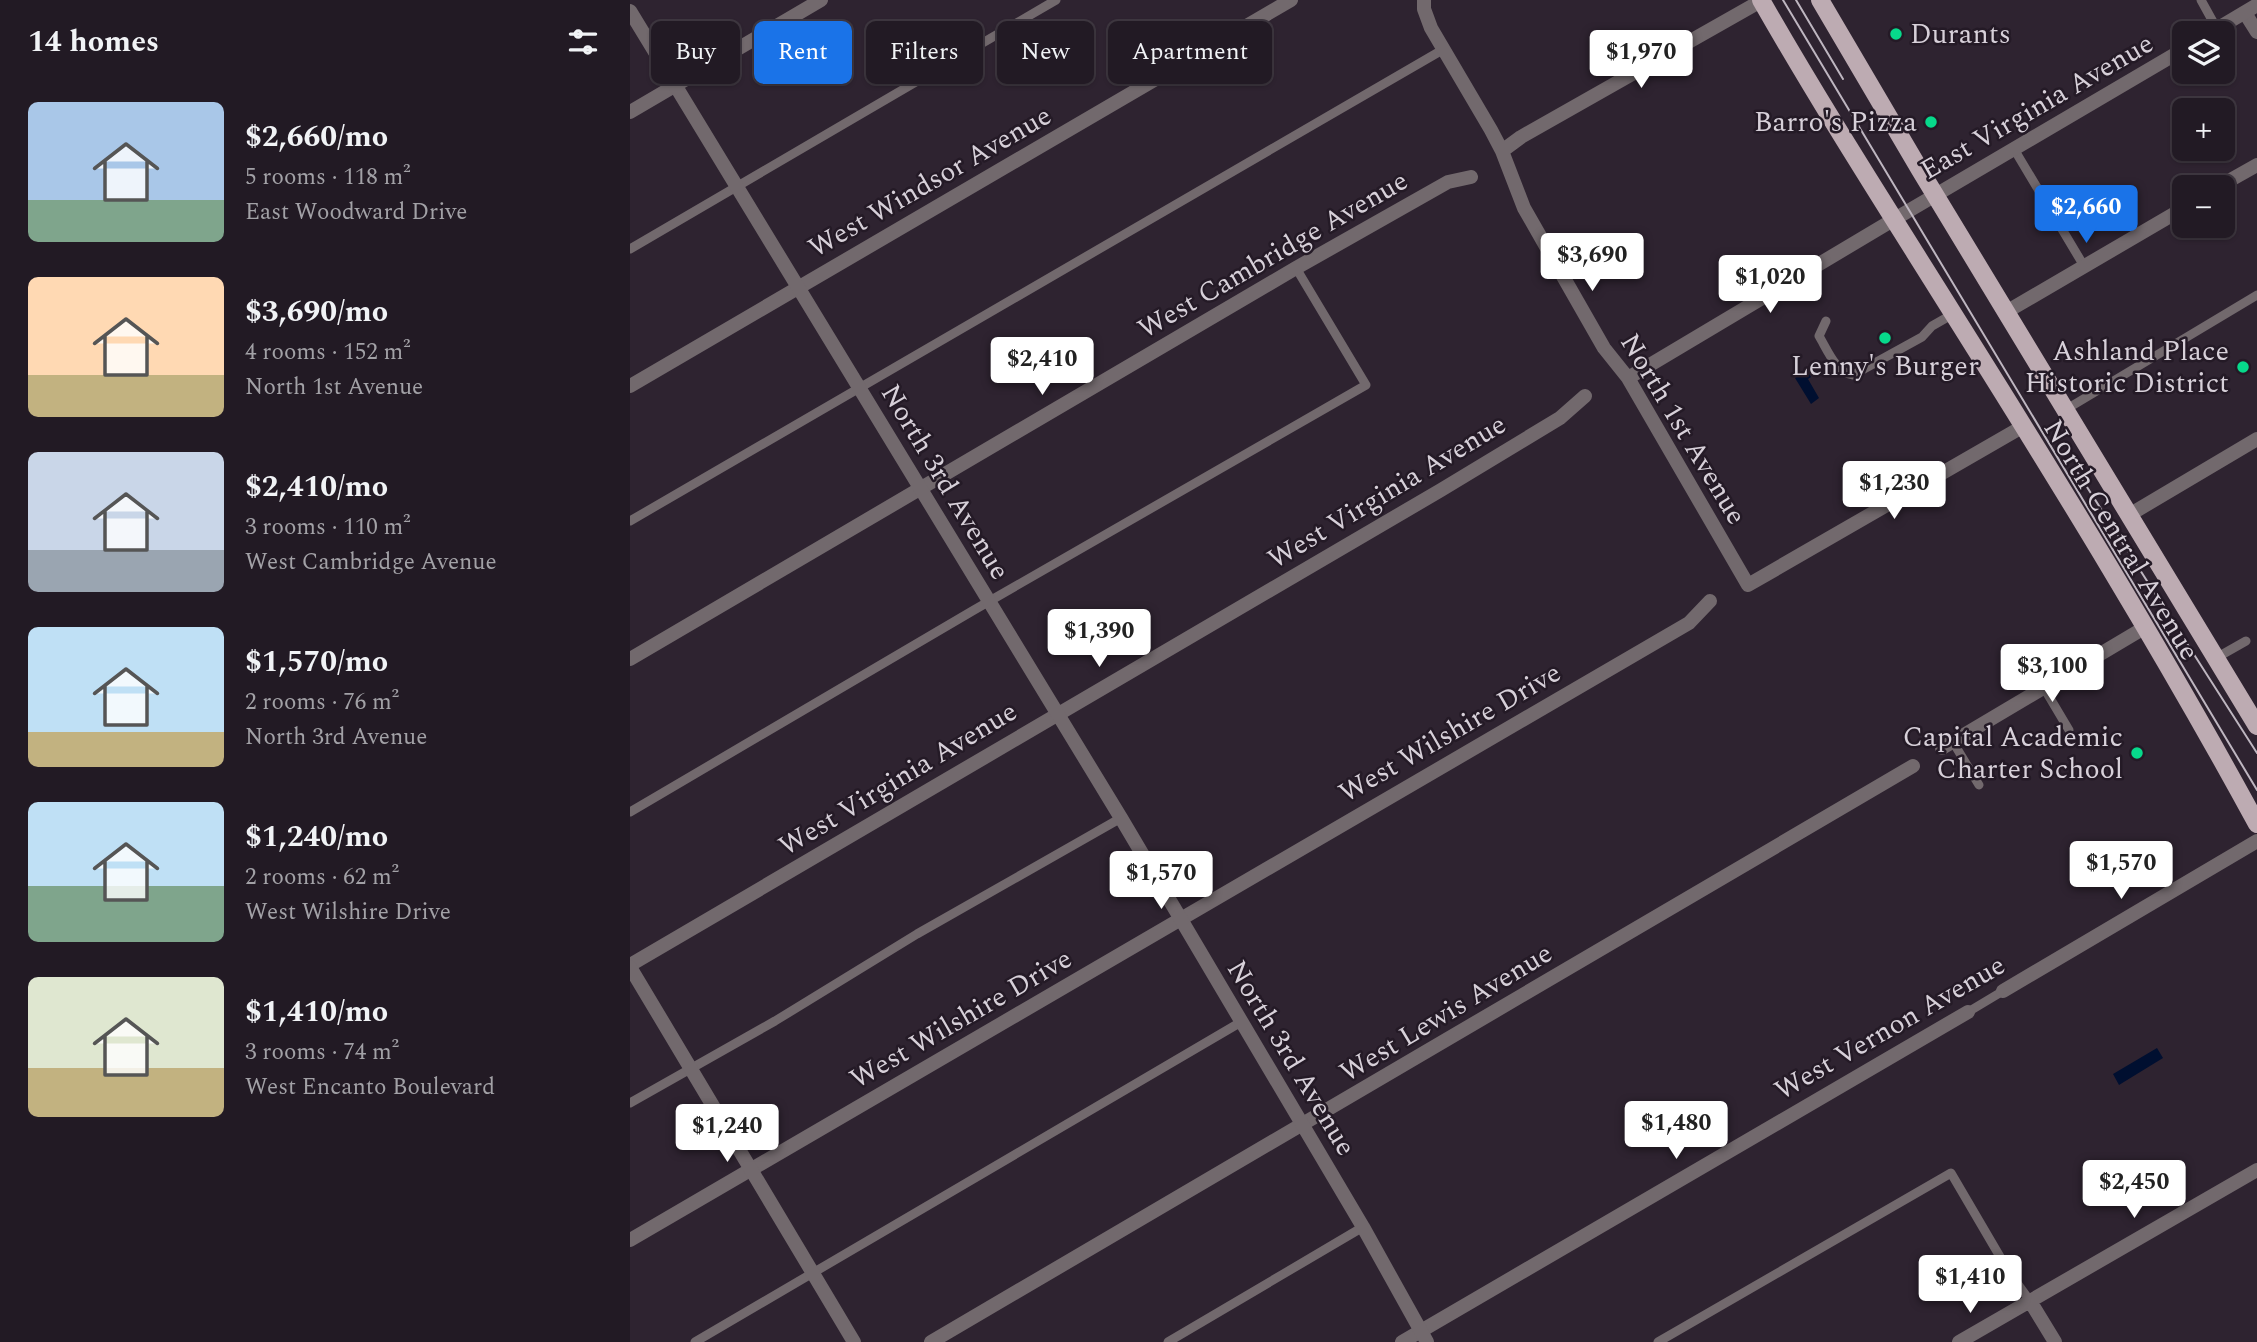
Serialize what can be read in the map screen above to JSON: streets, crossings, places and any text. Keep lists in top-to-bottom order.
{
  "streets": {
    "main road": ["North Central Avenue"],
    "street": [
      "East Virginia Avenue",
      "West Windsor Avenue",
      "West Cambridge Avenue",
      "North 1st Avenue",
      "North 3rd Avenue",
      "West Virginia Avenue",
      "West Wilshire Drive",
      "West Lewis Avenue",
      "West Vernon Avenue"
    ]
  },
  "crossings": [
    ["East Virginia Avenue", "North Central Avenue"],
    ["West Windsor Avenue", "North 3rd Avenue"],
    ["West Cambridge Avenue", "North 3rd Avenue"],
    ["North 1st Avenue", "North Central Avenue"],
    ["North 3rd Avenue", "West Virginia Avenue"],
    ["North 3rd Avenue", "West Wilshire Drive"],
    ["North 3rd Avenue", "West Lewis Avenue"],
    ["North 3rd Avenue", "West Vernon Avenue"]
  ],
  "places": [
    "Durants",
    "Barro's Pizza",
    "Lenny's Burger",
    "Ashland Place Historic District",
    "Capital Academic Charter School"
  ],
  "page": {
    "heading": "14 homes",
    "map_buttons": ["+", "−"],
    "chip": [
      "Buy",
      "Rent",
      "Filters",
      "New",
      "Apartment"
    ],
    "price": [
      "$1,970",
      "$2,660",
      "$3,690",
      "$1,020",
      "$2,410",
      "$1,230",
      "$1,390",
      "$3,100",
      "$1,570",
      "$1,570",
      "$1,480",
      "$1,240",
      "$2,450",
      "$1,410"
    ],
    "list": [
      {
        "name": "$2,660/mo",
        "note": "5 rooms · 118 m² · East Woodward Drive"
      },
      {
        "name": "$3,690/mo",
        "note": "4 rooms · 152 m² · North 1st Avenue"
      },
      {
        "name": "$2,410/mo",
        "note": "3 rooms · 110 m² · West Cambridge Avenue"
      },
      {
        "name": "$1,570/mo",
        "note": "2 rooms · 76 m² · North 3rd Avenue"
      },
      {
        "name": "$1,240/mo",
        "note": "2 rooms · 62 m² · West Wilshire Drive"
      },
      {
        "name": "$1,410/mo",
        "note": "3 rooms · 74 m² · West Encanto Boulevard"
      }
    ]
  }
}
